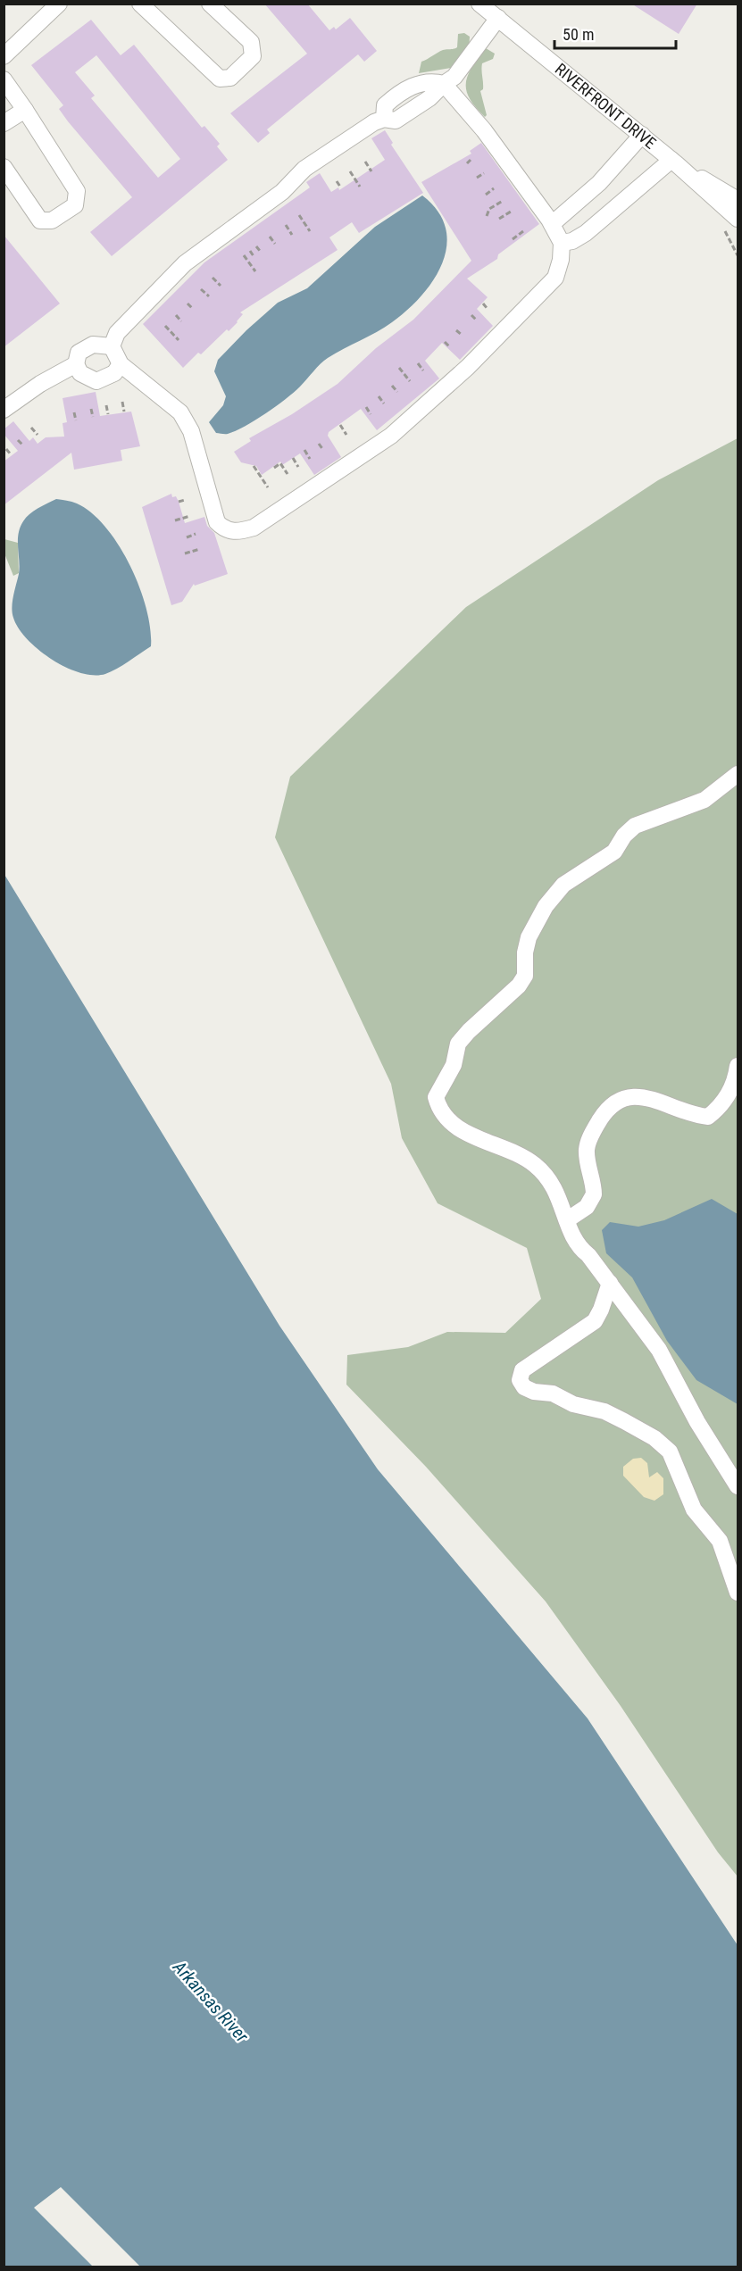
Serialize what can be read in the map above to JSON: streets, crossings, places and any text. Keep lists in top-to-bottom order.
{
  "streets": {
    "street": ["RIVERFRONT DRIVE"]
  },
  "water": ["Arkansas River"],
  "scale_bar": "50 m"
}
